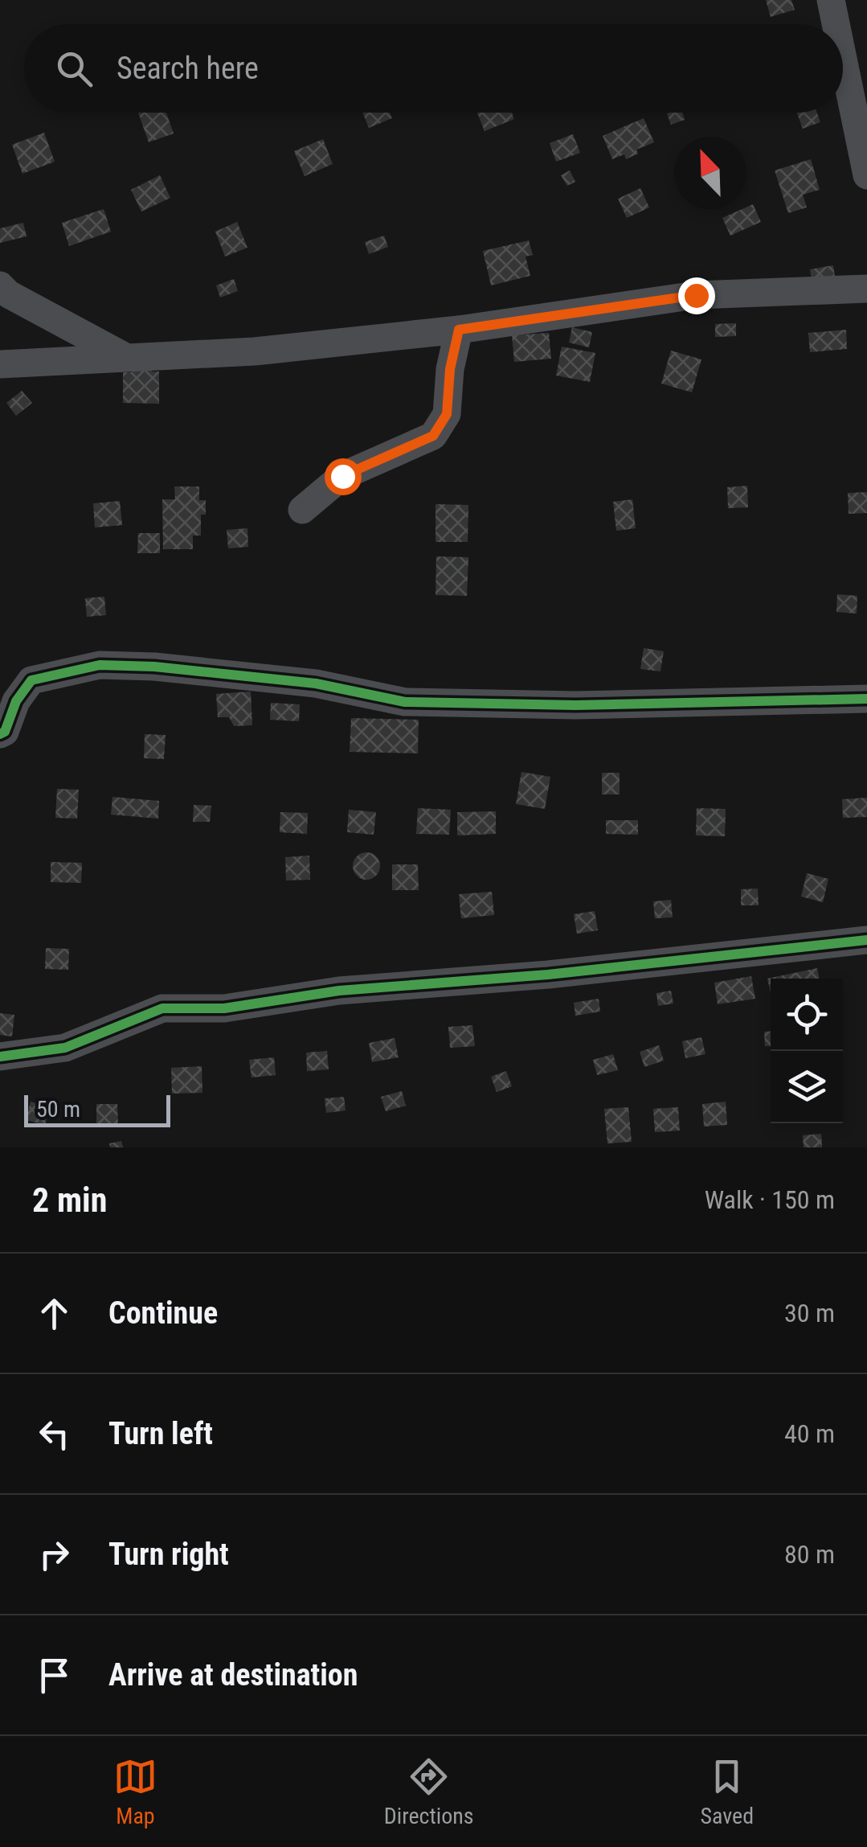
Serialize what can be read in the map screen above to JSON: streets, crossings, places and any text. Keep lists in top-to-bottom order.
{
  "scale_bar": "50 m",
  "north": "top left",
  "page": {
    "search": "Search here",
    "scale": "50 m",
    "heading": ["2 min", "Walk · 150 m"],
    "list": [
      ["Continue", "30 m"],
      ["Turn left", "40 m"],
      ["Turn right", "80 m"],
      "Arrive at destination"
    ],
    "nav": ["Map", "Directions", "Saved"]
  }
}
